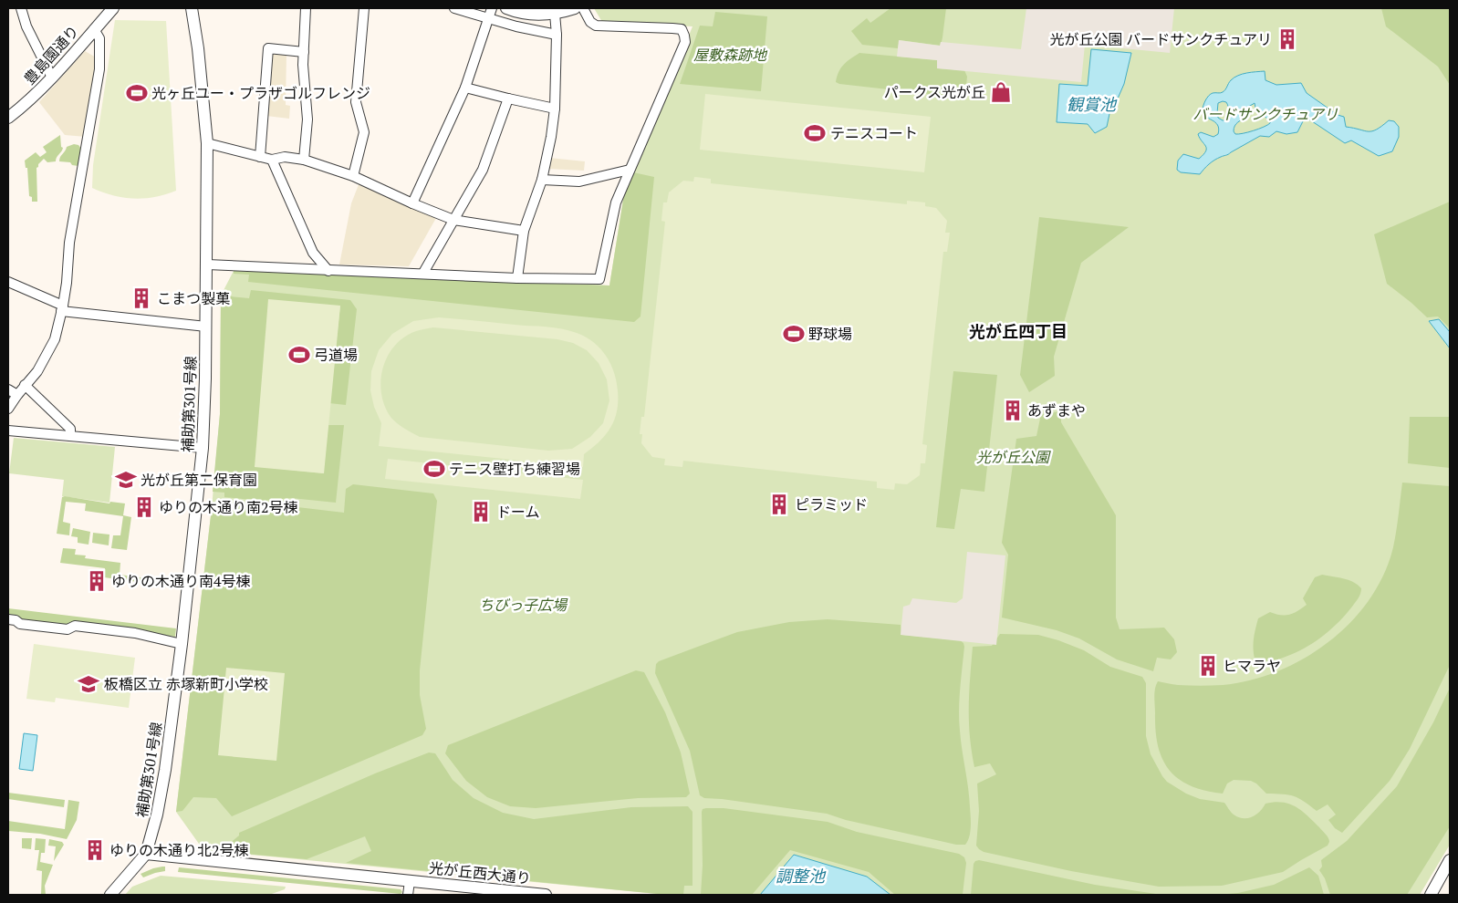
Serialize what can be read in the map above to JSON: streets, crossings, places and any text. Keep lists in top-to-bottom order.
{
  "streets": {
    "street": ["豊島園通り", "補助第301号線", "光が丘西大通り"]
  },
  "crossings": [
    ["補助第301号線", "光が丘西大通り"]
  ],
  "districts": ["光が丘四丁目"],
  "water": ["観賞池", "調整池"],
  "parks": [
    "屋敷森跡地",
    "バードサンクチュアリ",
    "光が丘公園",
    "ちびっ子広場"
  ],
  "places": {
    "building": [
      "光が丘公園 バードサンクチュアリ",
      "こまつ製菓",
      "あずまや",
      "ピラミッド",
      "ゆりの木通り南2号棟",
      "ドーム",
      "ゆりの木通り南4号棟",
      "ヒマラヤ",
      "ゆりの木通り北2号棟"
    ],
    "shop": ["パークス光が丘"],
    "sports": [
      "光ヶ丘ユー・プラザゴルフレンジ",
      "テニスコート",
      "野球場",
      "弓道場",
      "テニス壁打ち練習場"
    ],
    "school or university": ["光が丘第二保育園", "板橋区立 赤塚新町小学校"]
  }
}
